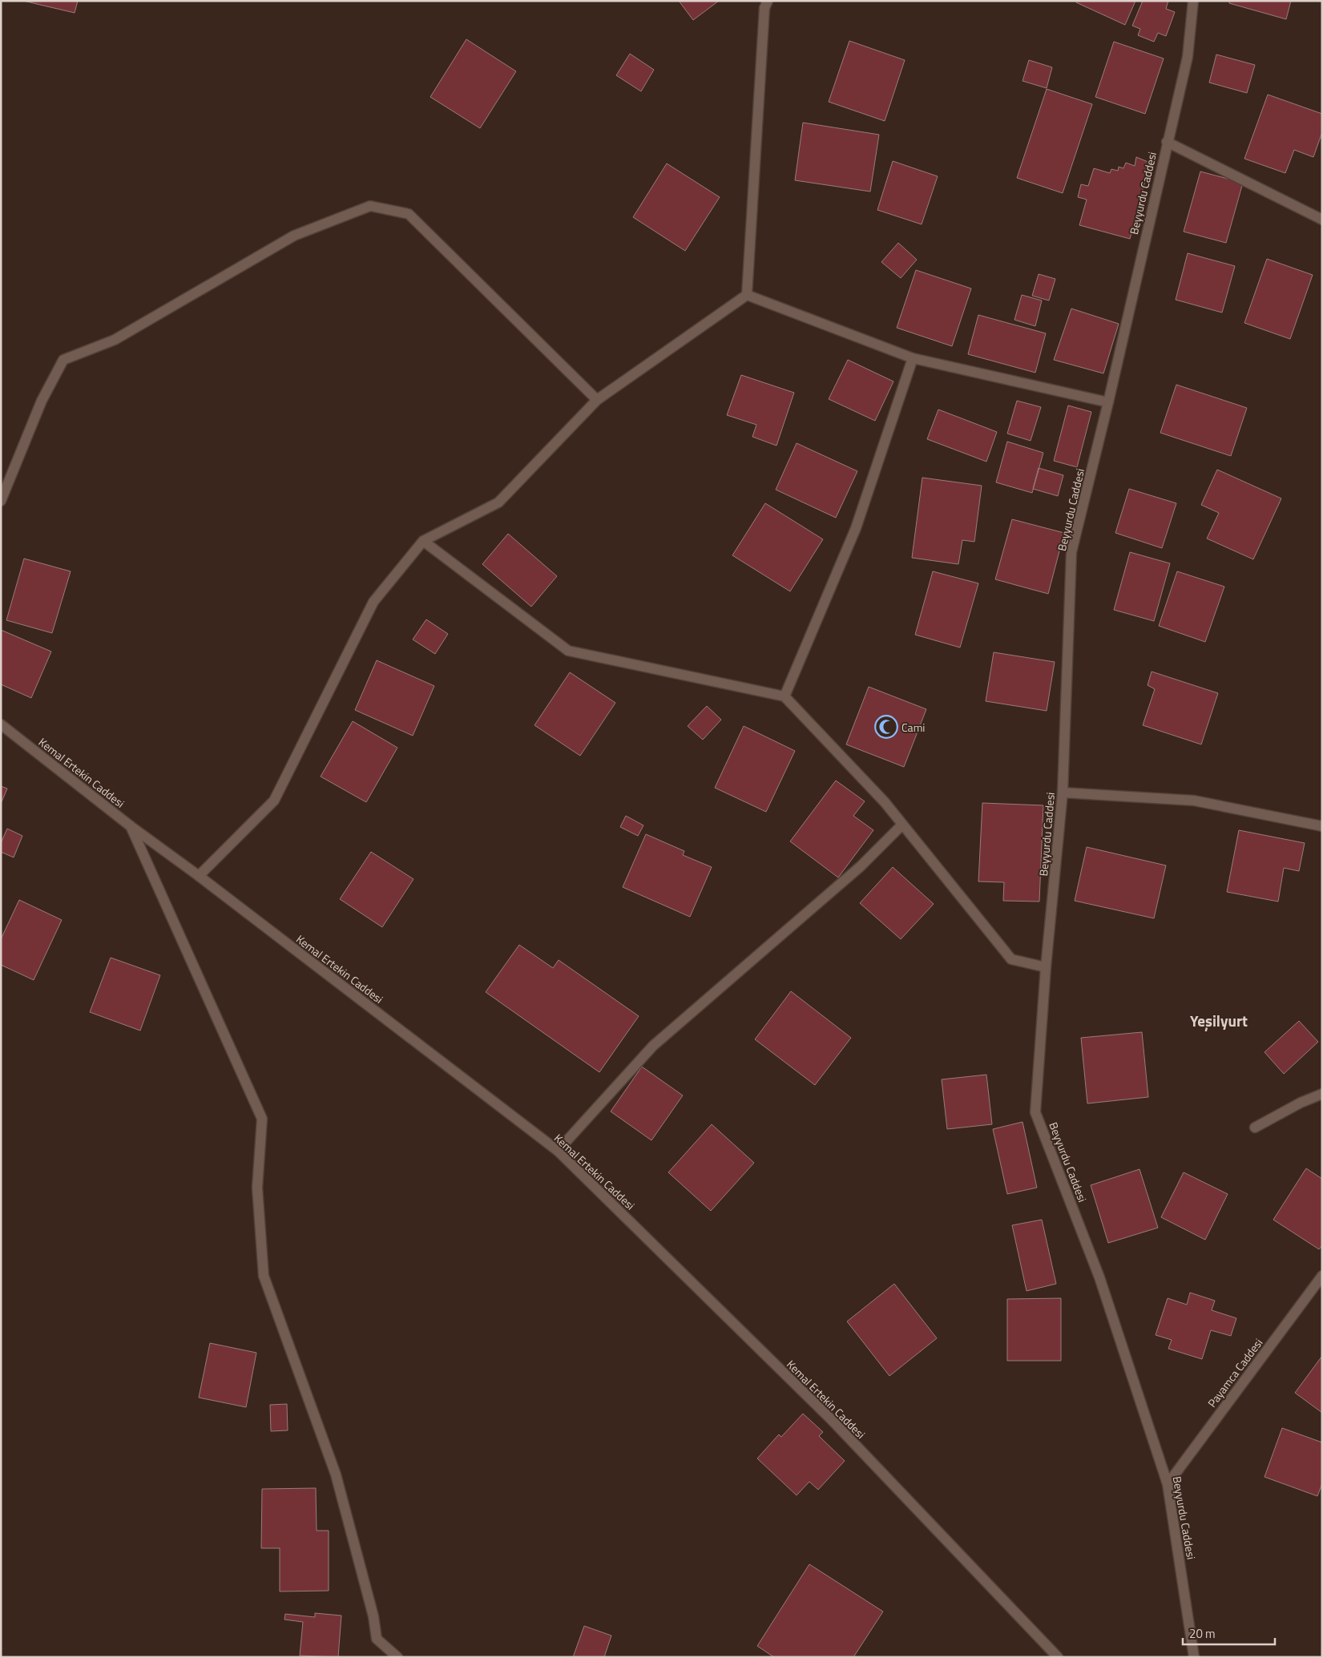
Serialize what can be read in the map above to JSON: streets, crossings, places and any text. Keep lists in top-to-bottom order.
{
  "streets": {
    "street": ["Beyyurdu Caddesi", "Kemal Ertekin Caddesi", "Payamca Caddesi"]
  },
  "crossings": [
    ["Beyyurdu Caddesi", "Payamca Caddesi"]
  ],
  "districts": ["Yeşilyurt"],
  "places": {
    "mosque": ["Cami"]
  },
  "scale_bar": "20 m"
}
